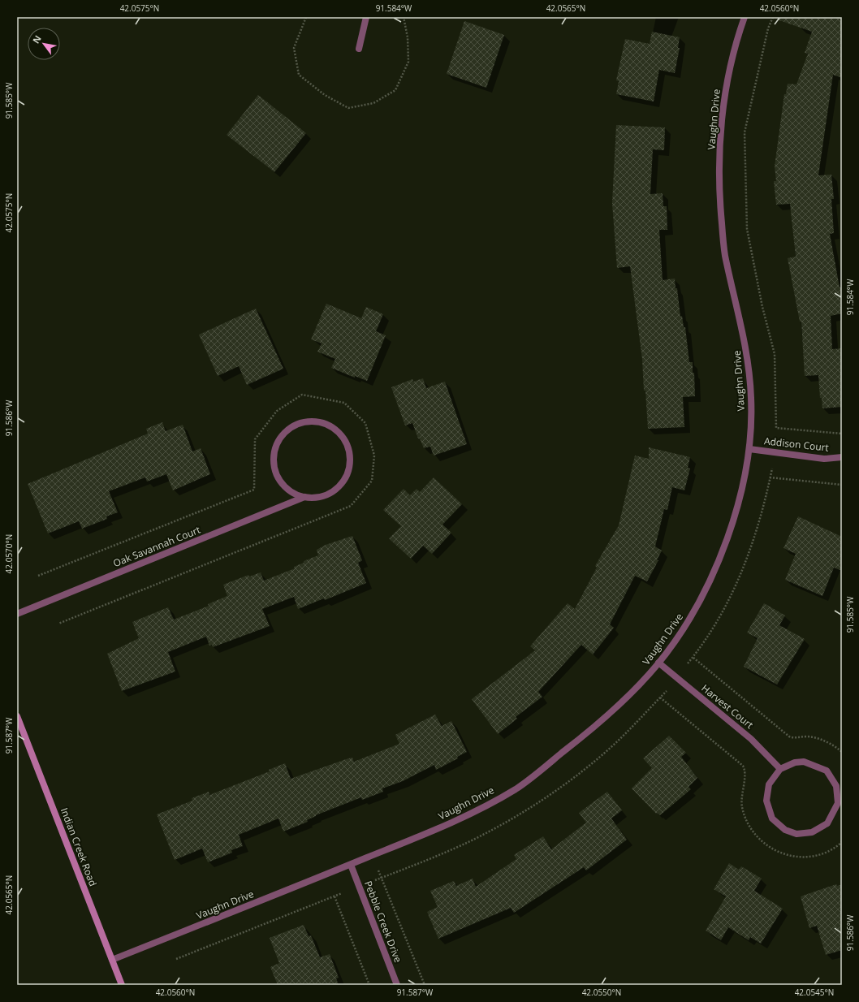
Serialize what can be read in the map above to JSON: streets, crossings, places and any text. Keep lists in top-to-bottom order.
{
  "streets": {
    "street": [
      "Vaughn Drive",
      "Addison Court",
      "Oak Savannah Court",
      "Harvest Court",
      "Indian Creek Road",
      "Pebble Creek Drive"
    ]
  },
  "crossings": [
    ["Vaughn Drive", "Addison Court"],
    ["Vaughn Drive", "Harvest Court"],
    ["Vaughn Drive", "Indian Creek Road"],
    ["Vaughn Drive", "Pebble Creek Drive"]
  ],
  "north": "top left",
  "coordinates": [
    "42.0575°N",
    "91.584°W",
    "42.0565°N",
    "42.0560°N",
    "91.585°W",
    "91.586°W",
    "42.0570°N",
    "91.587°W",
    "42.0550°N",
    "42.0545°N"
  ]
}
